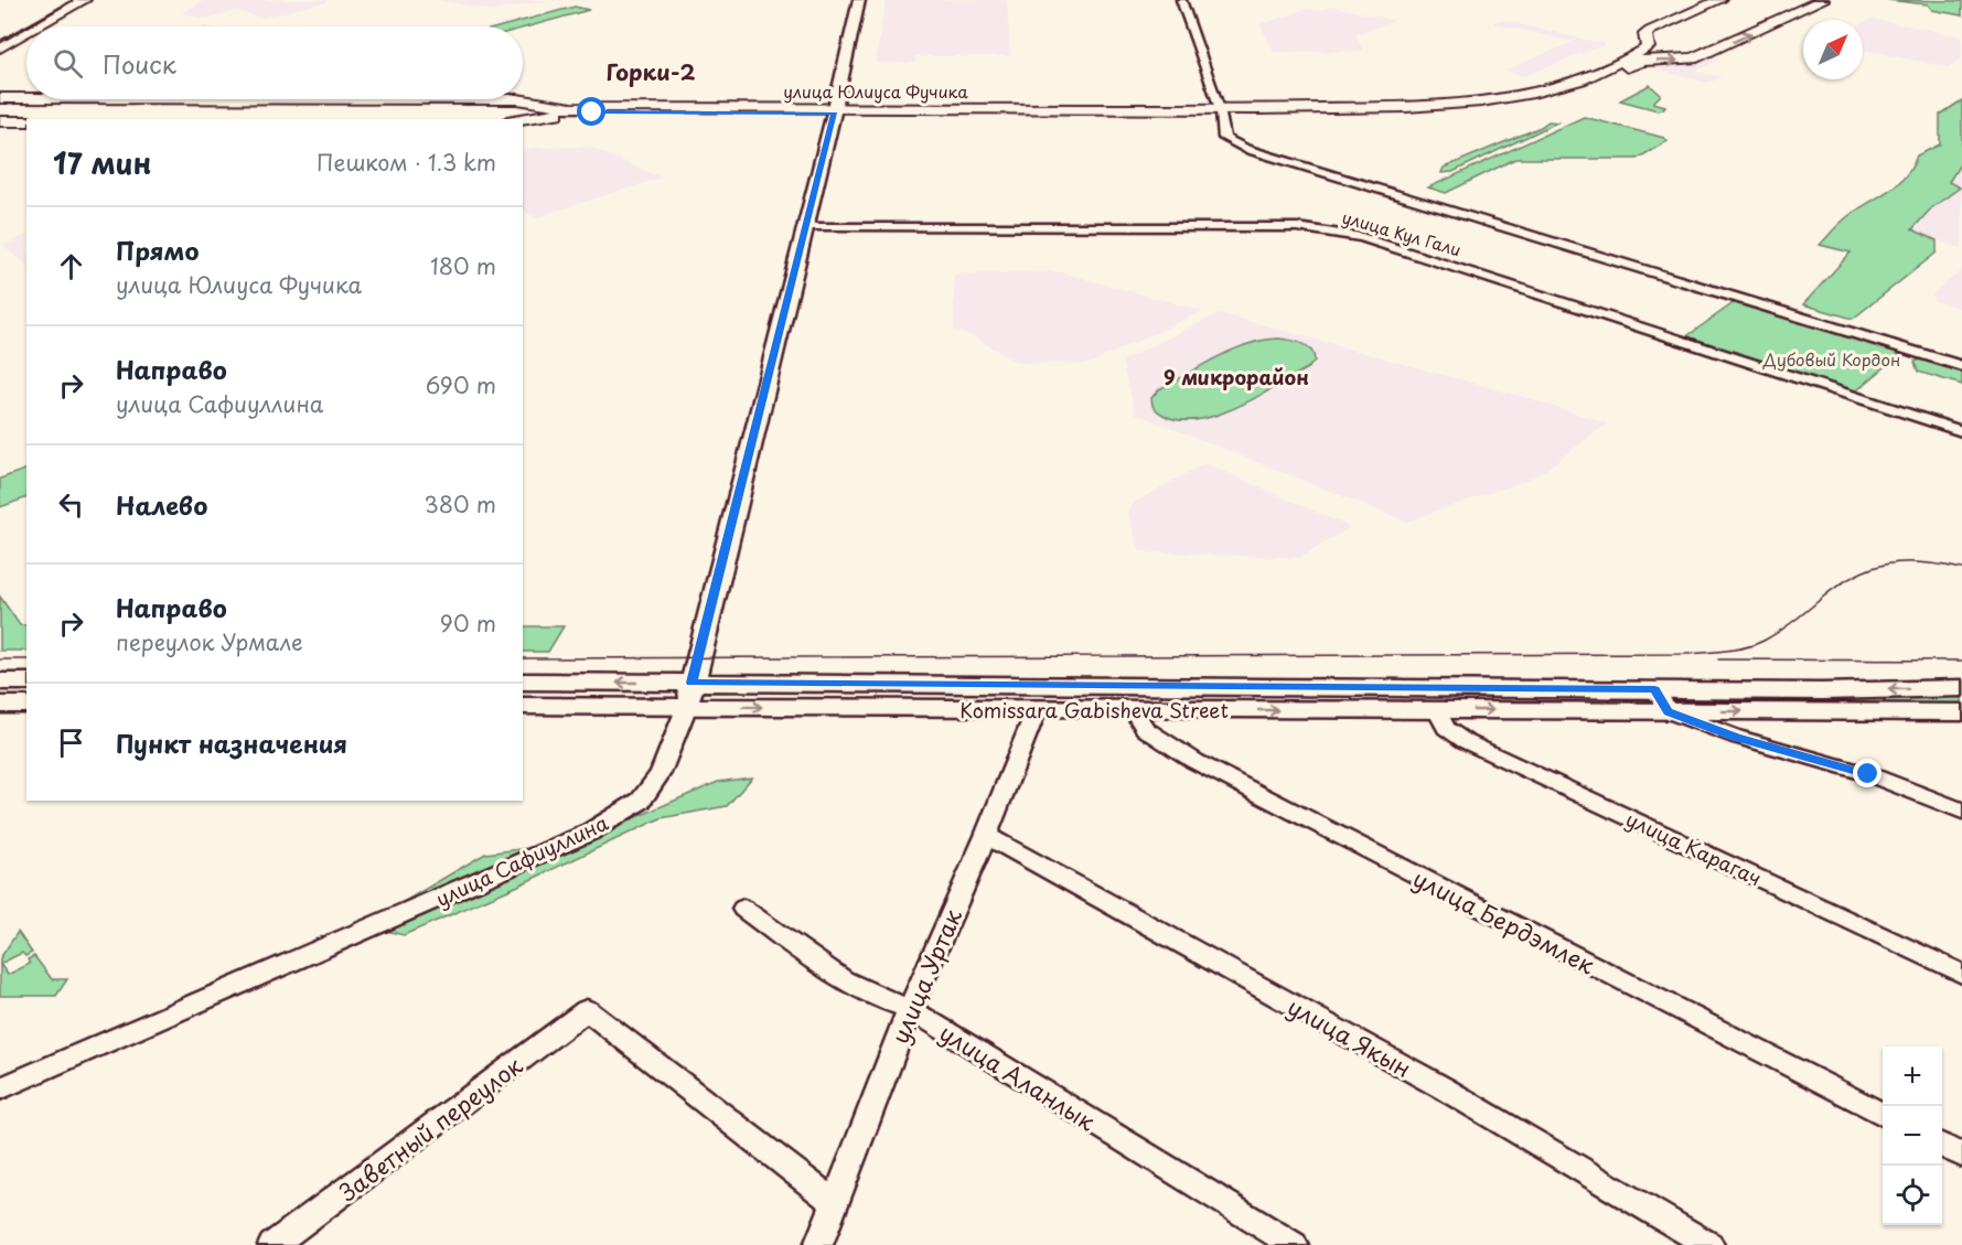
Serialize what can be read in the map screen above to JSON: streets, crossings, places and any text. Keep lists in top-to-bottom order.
{
  "streets": {
    "main road": ["улица Юлиуса Фучика"],
    "street": [
      "улица Кул Гали",
      "Komissara Gabisheva Street",
      "улица Карагач",
      "улица Сафиуллина",
      "улица Бердэмлек",
      "улица Уртак",
      "улица Якын",
      "улица Аланлык",
      "Заветный переулок"
    ]
  },
  "crossings": [
    ["улица Юлиуса Фучика", "улица Кул Гали"],
    ["улица Юлиуса Фучика", "улица Сафиуллина"],
    ["улица Кул Гали", "улица Сафиуллина"],
    ["Komissara Gabisheva Street", "улица Карагач"],
    ["Komissara Gabisheva Street", "улица Сафиуллина"],
    ["Komissara Gabisheva Street", "улица Бердэмлек"],
    ["Komissara Gabisheva Street", "улица Уртак"],
    ["улица Уртак", "улица Якын"],
    ["улица Уртак", "улица Аланлык"],
    ["улица Уртак", "Заветный переулок"]
  ],
  "districts": ["Горки-2", "9 микрорайон"],
  "parks": ["Дубовый Кордон"],
  "north": "top right",
  "page": {
    "search": "Поиск",
    "heading": ["17 мин", "Пешком · 1.3 km"],
    "list": [
      ["Прямо", "улица Юлиуса Фучика", "180 m"],
      ["Направо", "улица Сафиуллина", "690 m"],
      ["Налево", "380 m"],
      ["Направо", "переулок Урмале", "90 m"],
      "Пункт назначения"
    ],
    "map_buttons": ["+", "−"]
  }
}
